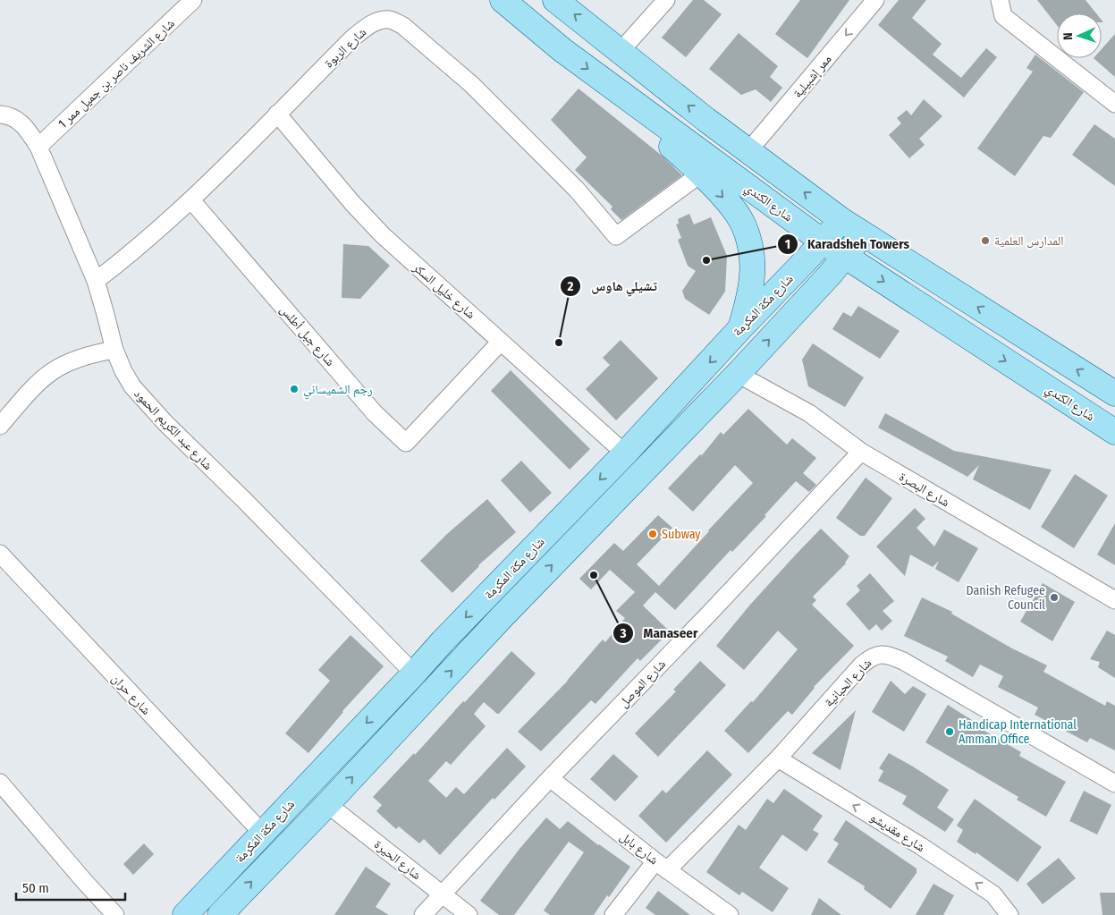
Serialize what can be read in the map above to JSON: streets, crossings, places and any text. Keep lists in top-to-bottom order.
{
  "streets": {
    "main road": ["شارع الكندي", "شارع مكة المكرمة"],
    "street": [
      "شارع الربوة",
      "شارع الشريف ناصر بن جميل ممر 1",
      "ممر إشبيلية",
      "شارع خليل السكر",
      "شارع جبل أطلس",
      "شارع عبد الكريم الحمود",
      "شارع البصرة",
      "شارع الحبانية",
      "شارع الموصل",
      "شارع حران",
      "شارع مقديشو",
      "شارع بابل",
      "شارع الحيرة"
    ]
  },
  "crossings": [
    ["شارع الربوة", "شارع خليل السكر"],
    ["شارع الربوة", "شارع جبل أطلس"],
    ["شارع الربوة", "شارع عبد الكريم الحمود"],
    ["شارع الشريف ناصر بن جميل ممر 1", "شارع عبد الكريم الحمود"],
    ["شارع الكندي", "شارع مكة المكرمة"],
    ["شارع خليل السكر", "شارع مكة المكرمة"],
    ["شارع خليل السكر", "شارع جبل أطلس"],
    ["شارع مكة المكرمة", "شارع عبد الكريم الحمود"],
    ["شارع مكة المكرمة", "شارع البصرة"],
    ["شارع مكة المكرمة", "شارع حران"],
    ["شارع مكة المكرمة", "شارع الحيرة"],
    ["شارع البصرة", "شارع الموصل"],
    ["شارع الحبانية", "شارع مقديشو"],
    ["شارع الحبانية", "شارع بابل"],
    ["شارع الموصل", "شارع بابل"],
    ["شارع الموصل", "شارع الحيرة"]
  ],
  "one_way": ["ممر إشبيلية", "شارع مقديشو"],
  "places": [
    "المدارس العلمية",
    "Karadsheh Towers",
    "تشيلي هاوس",
    "رجم الشميساني",
    "Subway",
    "Manaseer",
    "Danish Refugee Council",
    "Handicap International Amman Office"
  ],
  "scale_bar": "50 m",
  "north": "left"
}
